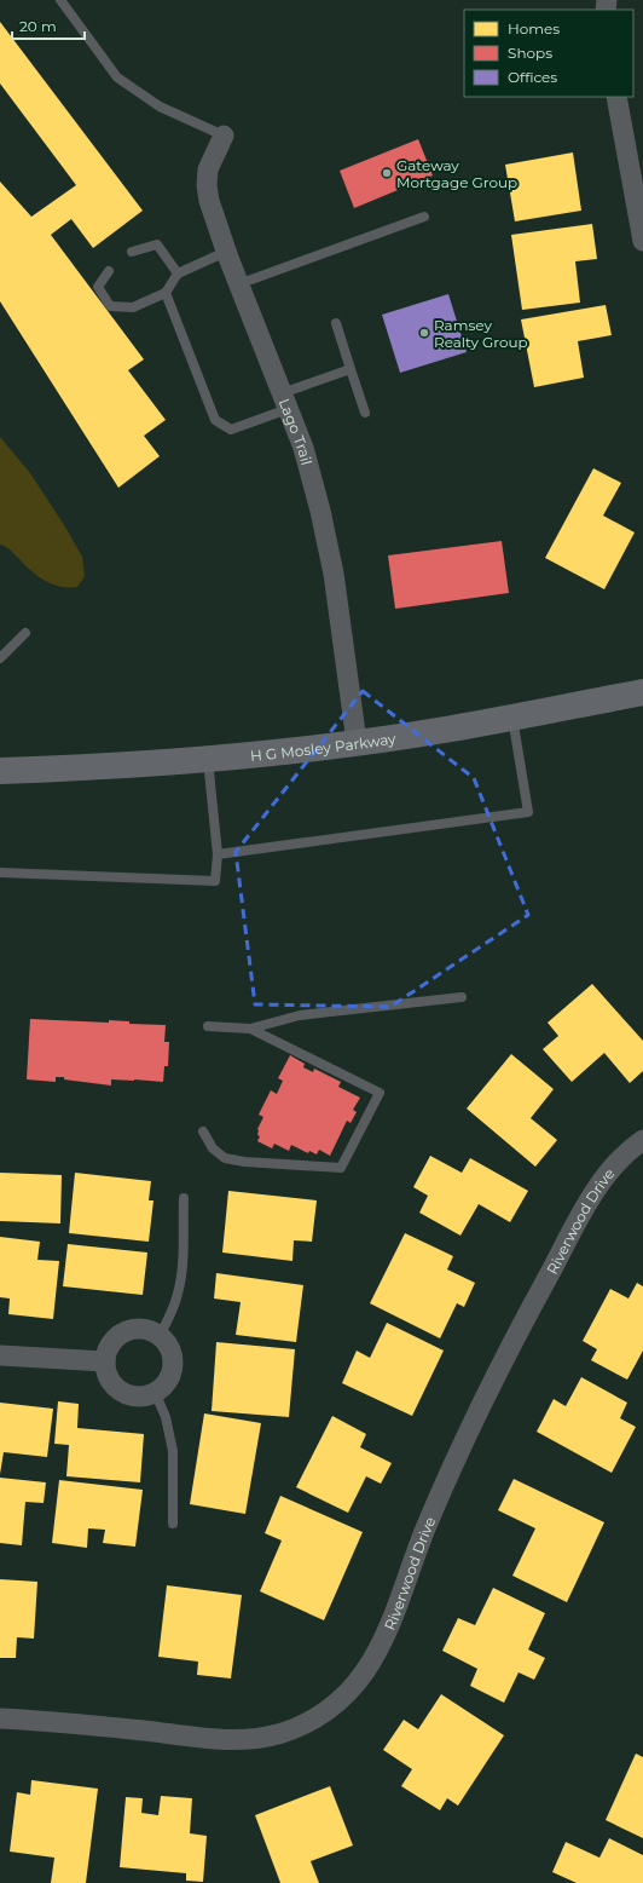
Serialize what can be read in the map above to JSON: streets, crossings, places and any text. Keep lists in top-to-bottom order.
{
  "streets": {
    "main road": ["H G Mosley Parkway"],
    "street": ["Lago Trail", "Riverwood Drive"]
  },
  "crossings": [
    ["Lago Trail", "H G Mosley Parkway"]
  ],
  "places": ["Gateway Mortgage Group", "Ramsey Realty Group"],
  "legend": ["Homes", "Shops", "Offices"],
  "scale_bar": "20 m"
}
